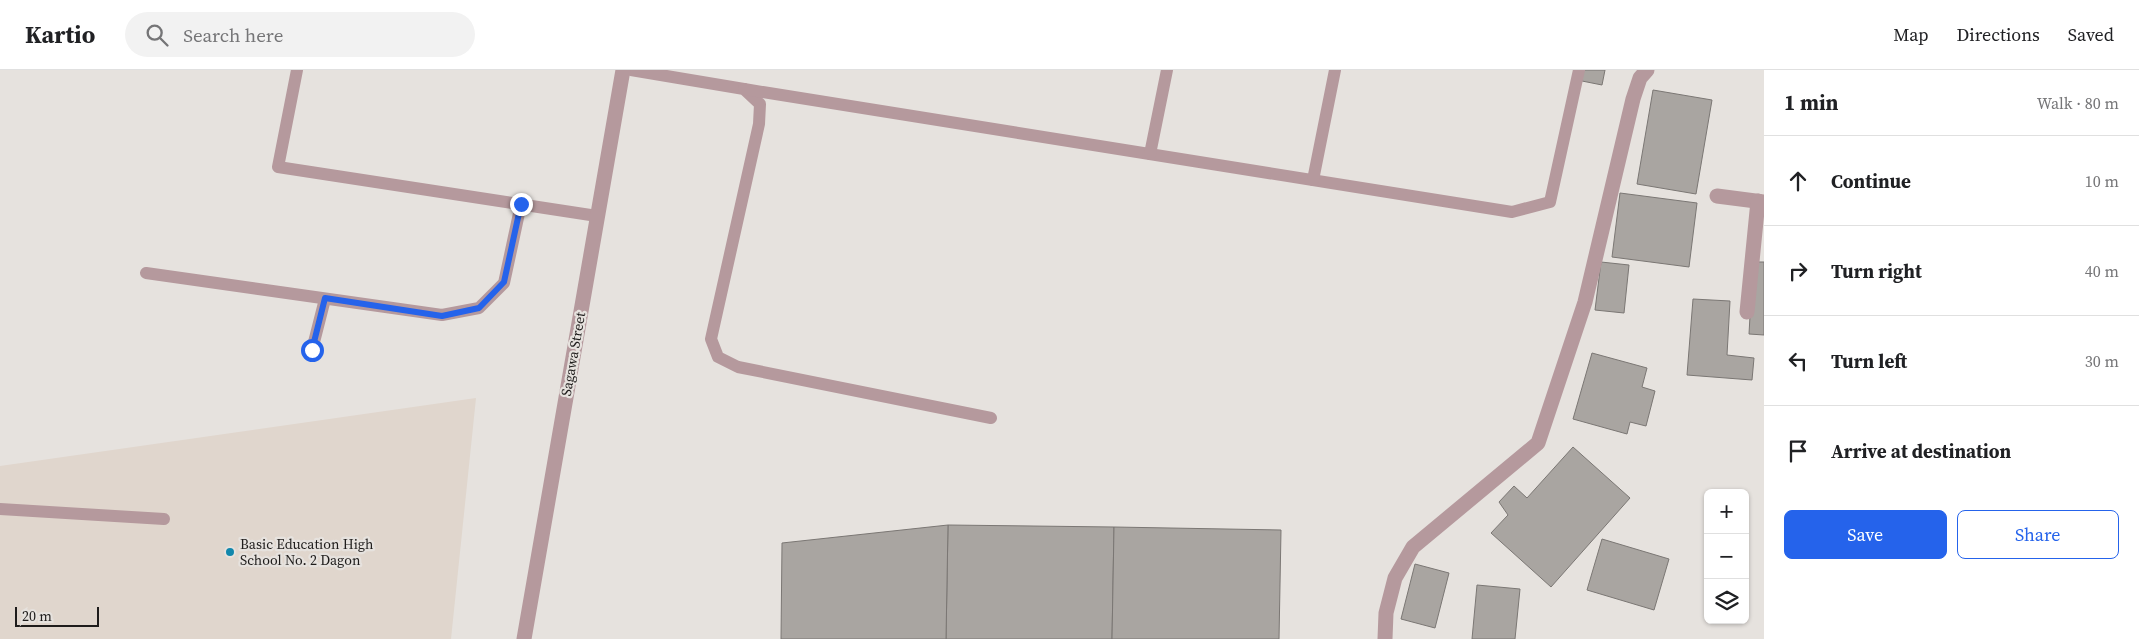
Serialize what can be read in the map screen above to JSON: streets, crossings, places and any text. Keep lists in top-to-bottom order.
{
  "streets": {
    "street": ["Sagawa Street"]
  },
  "places": ["Basic Education High School No. 2 Dagon"],
  "scale_bar": "20 m",
  "page": {
    "header": "Kartio",
    "search": "Search here",
    "nav": ["Map", "Directions", "Saved"],
    "heading": ["1 min", "Walk · 80 m"],
    "list": [
      ["Continue", "10 m"],
      ["Turn right", "40 m"],
      ["Turn left", "30 m"],
      "Arrive at destination"
    ],
    "map_buttons": ["+", "−"],
    "buttons": ["Save", "Share"],
    "scale": "20 m"
  }
}
